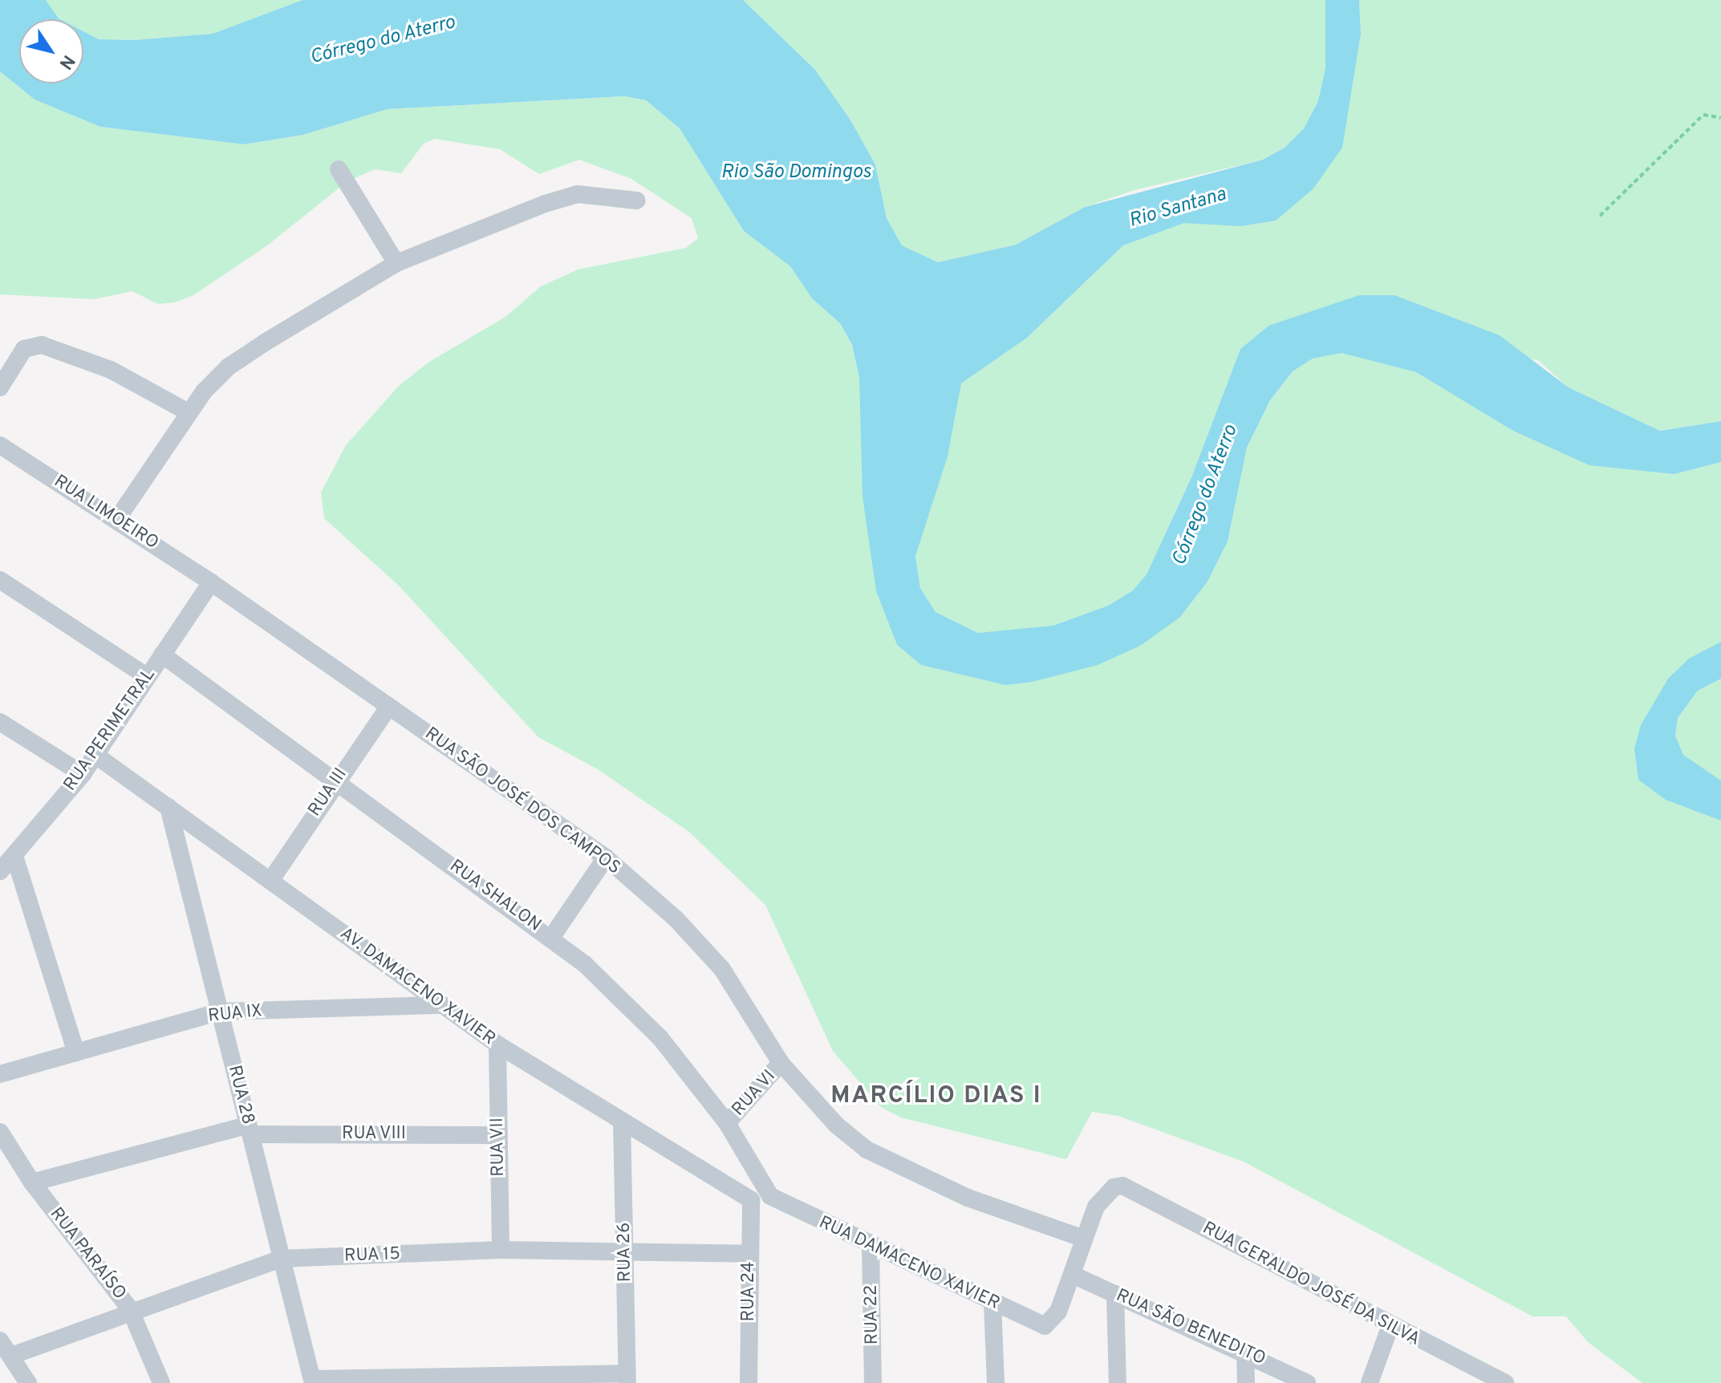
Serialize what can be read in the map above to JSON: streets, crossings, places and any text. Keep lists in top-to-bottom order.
{
  "streets": {
    "street": [
      "RUA LIMOEIRO",
      "RUA PERIMETRAL",
      "RUA III",
      "RUA SÃO JOSÉ DOS CAMPOS",
      "RUA SHALON",
      "AV. DAMACENO XAVIER",
      "RUA IX",
      "RUA VI",
      "RUA 28",
      "RUA VIII",
      "RUA VII",
      "RUA 26",
      "RUA PARAÍSO",
      "RUA 15",
      "RUA DAMACENO XAVIER",
      "RUA GERALDO JOSÉ DA SILVA",
      "RUA 24",
      "RUA 22",
      "RUA SÃO BENEDITO"
    ]
  },
  "crossings": [
    ["RUA LIMOEIRO", "RUA PERIMETRAL"],
    ["RUA LIMOEIRO", "RUA SÃO JOSÉ DOS CAMPOS"],
    ["RUA PERIMETRAL", "RUA SÃO JOSÉ DOS CAMPOS"],
    ["RUA PERIMETRAL", "RUA SHALON"],
    ["RUA PERIMETRAL", "AV. DAMACENO XAVIER"],
    ["RUA III", "RUA SÃO JOSÉ DOS CAMPOS"],
    ["RUA III", "RUA SHALON"],
    ["RUA III", "AV. DAMACENO XAVIER"],
    ["RUA SÃO JOSÉ DOS CAMPOS", "RUA VI"],
    ["RUA SÃO JOSÉ DOS CAMPOS", "RUA GERALDO JOSÉ DA SILVA"],
    ["RUA SHALON", "RUA VI"],
    ["RUA SHALON", "RUA DAMACENO XAVIER"],
    ["AV. DAMACENO XAVIER", "RUA IX"],
    ["AV. DAMACENO XAVIER", "RUA 28"],
    ["AV. DAMACENO XAVIER", "RUA VII"],
    ["AV. DAMACENO XAVIER", "RUA 26"],
    ["AV. DAMACENO XAVIER", "RUA 24"],
    ["RUA IX", "RUA 28"],
    ["RUA 28", "RUA VIII"],
    ["RUA 28", "RUA 15"],
    ["RUA VIII", "RUA VII"],
    ["RUA VIII", "RUA PARAÍSO"],
    ["RUA VII", "RUA 15"],
    ["RUA 26", "RUA 15"],
    ["RUA PARAÍSO", "RUA 15"],
    ["RUA 15", "RUA 24"],
    ["RUA DAMACENO XAVIER", "RUA 22"],
    ["RUA DAMACENO XAVIER", "RUA SÃO BENEDITO"]
  ],
  "districts": ["MARCÍLIO DIAS I"],
  "water": ["Córrego do Aterro", "Rio São Domingos", "Rio Santana"],
  "north": "bottom right"
}
